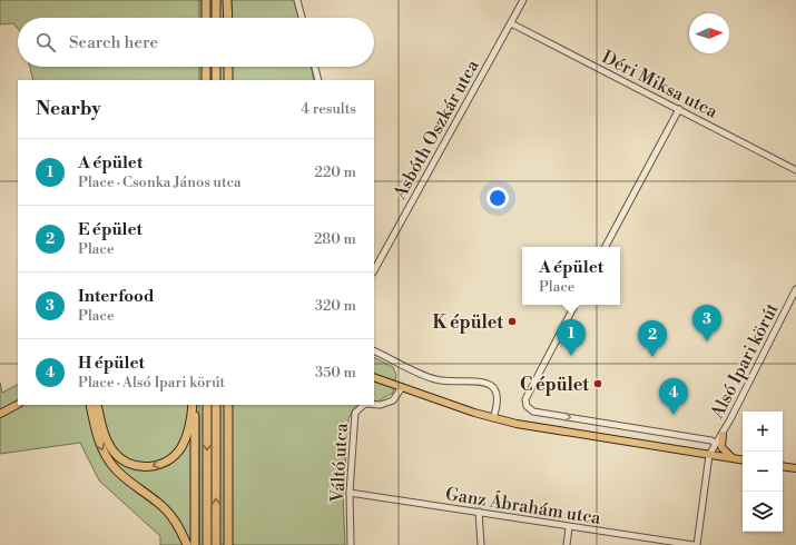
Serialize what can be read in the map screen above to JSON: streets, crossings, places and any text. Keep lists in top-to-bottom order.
{
  "streets": {
    "street": [
      "Déri Miksa utca",
      "Asbóth Oszkár utca",
      "Alsó Ipari körút",
      "Váltó utca",
      "Ganz Ábrahám utca"
    ]
  },
  "crossings": [
    ["Déri Miksa utca", "Asbóth Oszkár utca"],
    ["Váltó utca", "Ganz Ábrahám utca"]
  ],
  "places": ["K épület", "C épület"],
  "north": "right",
  "page": {
    "search": "Search here",
    "heading": ["Nearby", "4 results"],
    "list": [
      {
        "mark": "1",
        "name": "A épület",
        "note": "Place · Csonka János utca",
        "value": "220 m"
      },
      {
        "mark": "2",
        "name": "E épület",
        "note": "Place",
        "value": "280 m"
      },
      {
        "mark": "3",
        "name": "Interfood",
        "note": "Place",
        "value": "320 m"
      },
      {
        "mark": "4",
        "name": "H épület",
        "note": "Place · Alsó Ipari körút",
        "value": "350 m"
      }
    ],
    "popup": ["A épület", "Place"],
    "pins": [
      "3",
      "1",
      "2",
      "4"
    ],
    "map_buttons": ["+", "−"]
  }
}
